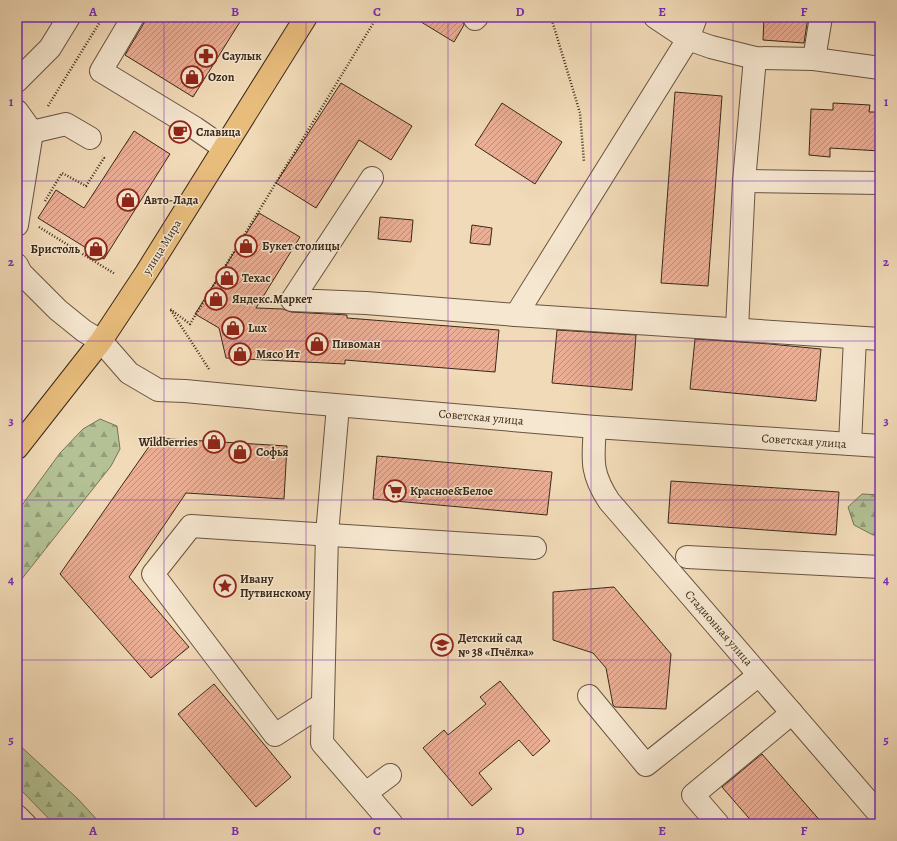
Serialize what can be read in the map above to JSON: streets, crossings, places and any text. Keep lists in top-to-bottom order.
{
  "streets": {
    "main road": ["улица Мира"],
    "street": ["Советская улица", "Стадионная улица"]
  },
  "crossings": [
    ["улица Мира", "Советская улица"],
    ["Советская улица", "Стадионная улица"]
  ],
  "places": {
    "pharmacy": ["Саулык"],
    "shop": [
      "Ozon",
      "Авто-Лада",
      "Букет столицы",
      "Бристоль",
      "Техас",
      "Яндекс.Маркет",
      "Lux",
      "Пивоман",
      "Мясо Ит",
      "Wildberries",
      "Софья"
    ],
    "cafe": ["Славица"],
    "supermarket": ["Красное&Белое"],
    "place": ["Ивану Путвинскому"],
    "school or university": ["Детский сад № 38 «Пчёлка»"]
  },
  "grid": {
    "columns": [
      "A",
      "B",
      "C",
      "D",
      "E",
      "F"
    ],
    "rows": [
      "1",
      "2",
      "3",
      "4",
      "5"
    ]
  }
}
